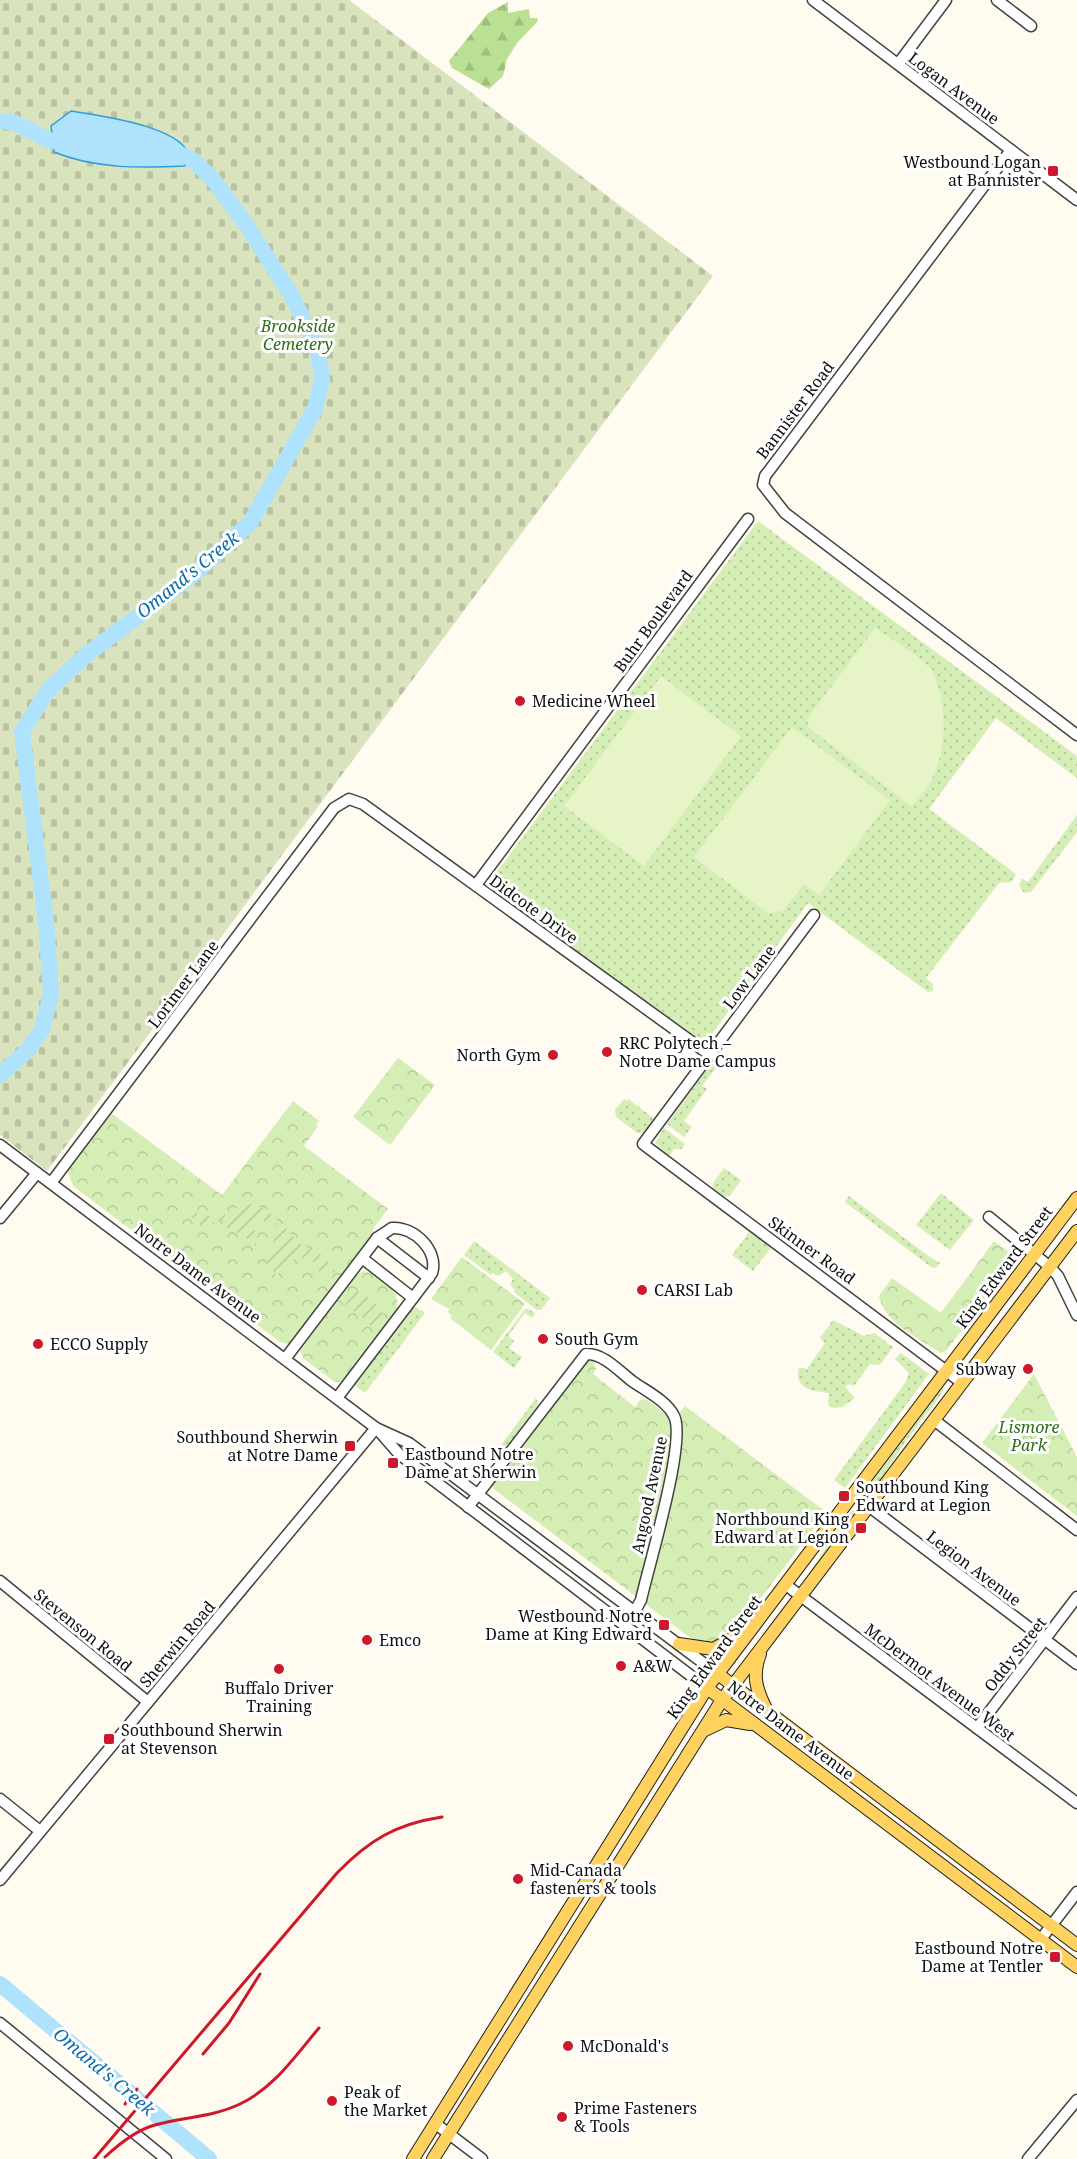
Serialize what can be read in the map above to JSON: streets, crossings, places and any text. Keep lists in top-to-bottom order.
{
  "streets": {
    "main road": ["King Edward Street", "Notre Dame Avenue"],
    "street": [
      "Logan Avenue",
      "Bannister Road",
      "Buhr Boulevard",
      "Didcote Drive",
      "Low Lane",
      "Lorimer Lane",
      "Skinner Road",
      "Angood Avenue",
      "Legion Avenue",
      "Stevenson Road",
      "Sherwin Road",
      "Oddy Street",
      "McDermot Avenue West"
    ]
  },
  "crossings": [
    ["Logan Avenue", "Bannister Road"],
    ["Buhr Boulevard", "Didcote Drive"],
    ["Didcote Drive", "Low Lane"],
    ["Didcote Drive", "Lorimer Lane"],
    ["Low Lane", "Skinner Road"],
    ["Lorimer Lane", "Notre Dame Avenue"],
    ["Skinner Road", "King Edward Street"],
    ["King Edward Street", "Notre Dame Avenue"],
    ["King Edward Street", "Legion Avenue"],
    ["King Edward Street", "McDermot Avenue West"],
    ["Notre Dame Avenue", "Angood Avenue"],
    ["Notre Dame Avenue", "Sherwin Road"],
    ["Legion Avenue", "Oddy Street"],
    ["Stevenson Road", "Sherwin Road"],
    ["Oddy Street", "McDermot Avenue West"]
  ],
  "water": ["Omand's Creek"],
  "parks": ["Brookside Cemetery", "Lismore Park"],
  "places": {
    "transit": [
      "Westbound Logan at Bannister",
      "Southbound Sherwin at Notre Dame",
      "Eastbound Notre Dame at Sherwin",
      "Southbound King Edward at Legion",
      "Northbound King Edward at Legion",
      "Westbound Notre Dame at King Edward",
      "Southbound Sherwin at Stevenson",
      "Eastbound Notre Dame at Tentler"
    ],
    "other": [
      "Medicine Wheel",
      "RRC Polytech – Notre Dame Campus",
      "North Gym",
      "CARSI Lab",
      "South Gym",
      "ECCO Supply",
      "Subway",
      "Emco",
      "A&W",
      "Buffalo Driver Training",
      "Mid-Canada fasteners & tools",
      "McDonald's",
      "Peak of the Market",
      "Prime Fasteners & Tools"
    ]
  }
}
